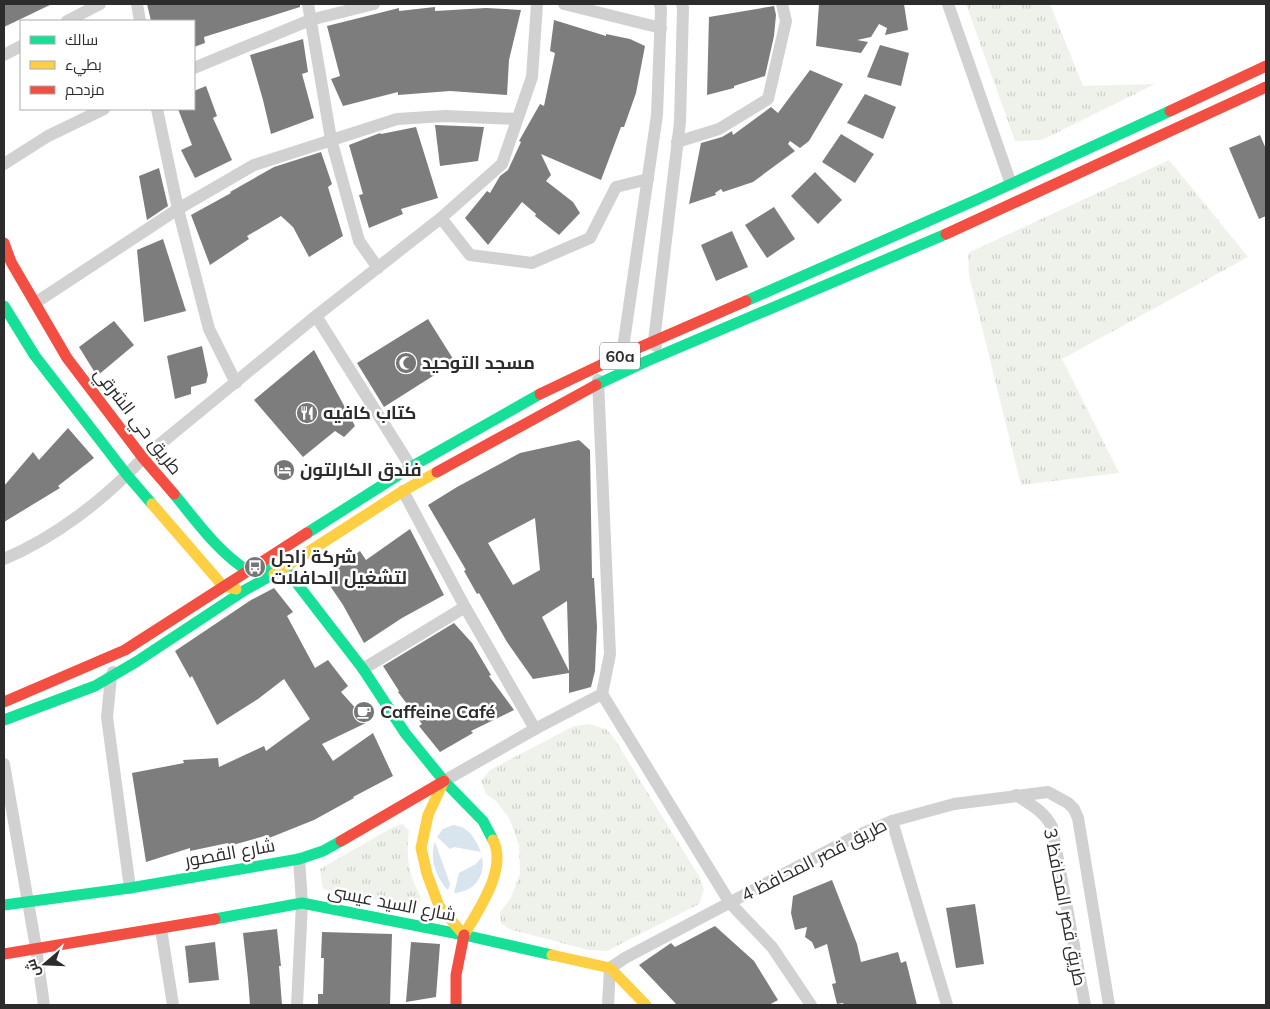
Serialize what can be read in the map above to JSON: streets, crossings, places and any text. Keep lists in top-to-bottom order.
{
  "streets": {
    "main road": [
      "60a",
      "طريق حي الشرقي",
      "شارع القصور",
      "شارع السيد عيسى"
    ],
    "street": ["طريق قصر المحافظ 4", "طريق قصر المحافظ 3"]
  },
  "crossings": [
    ["60a", "طريق حي الشرقي"],
    ["طريق قصر المحافظ 4", "طريق قصر المحافظ 3"]
  ],
  "places": {
    "mosque": ["مسجد التوحيد"],
    "restaurant": ["كتاب كافيه"],
    "hotel": ["فندق الكارلتون"],
    "bus stop": ["شركة زاجل لتشغيل الحافلات"],
    "cafe": ["Caffeine Café"]
  },
  "legend": ["سالك", "بطيء", "مزدحم"],
  "north": "left"
}
